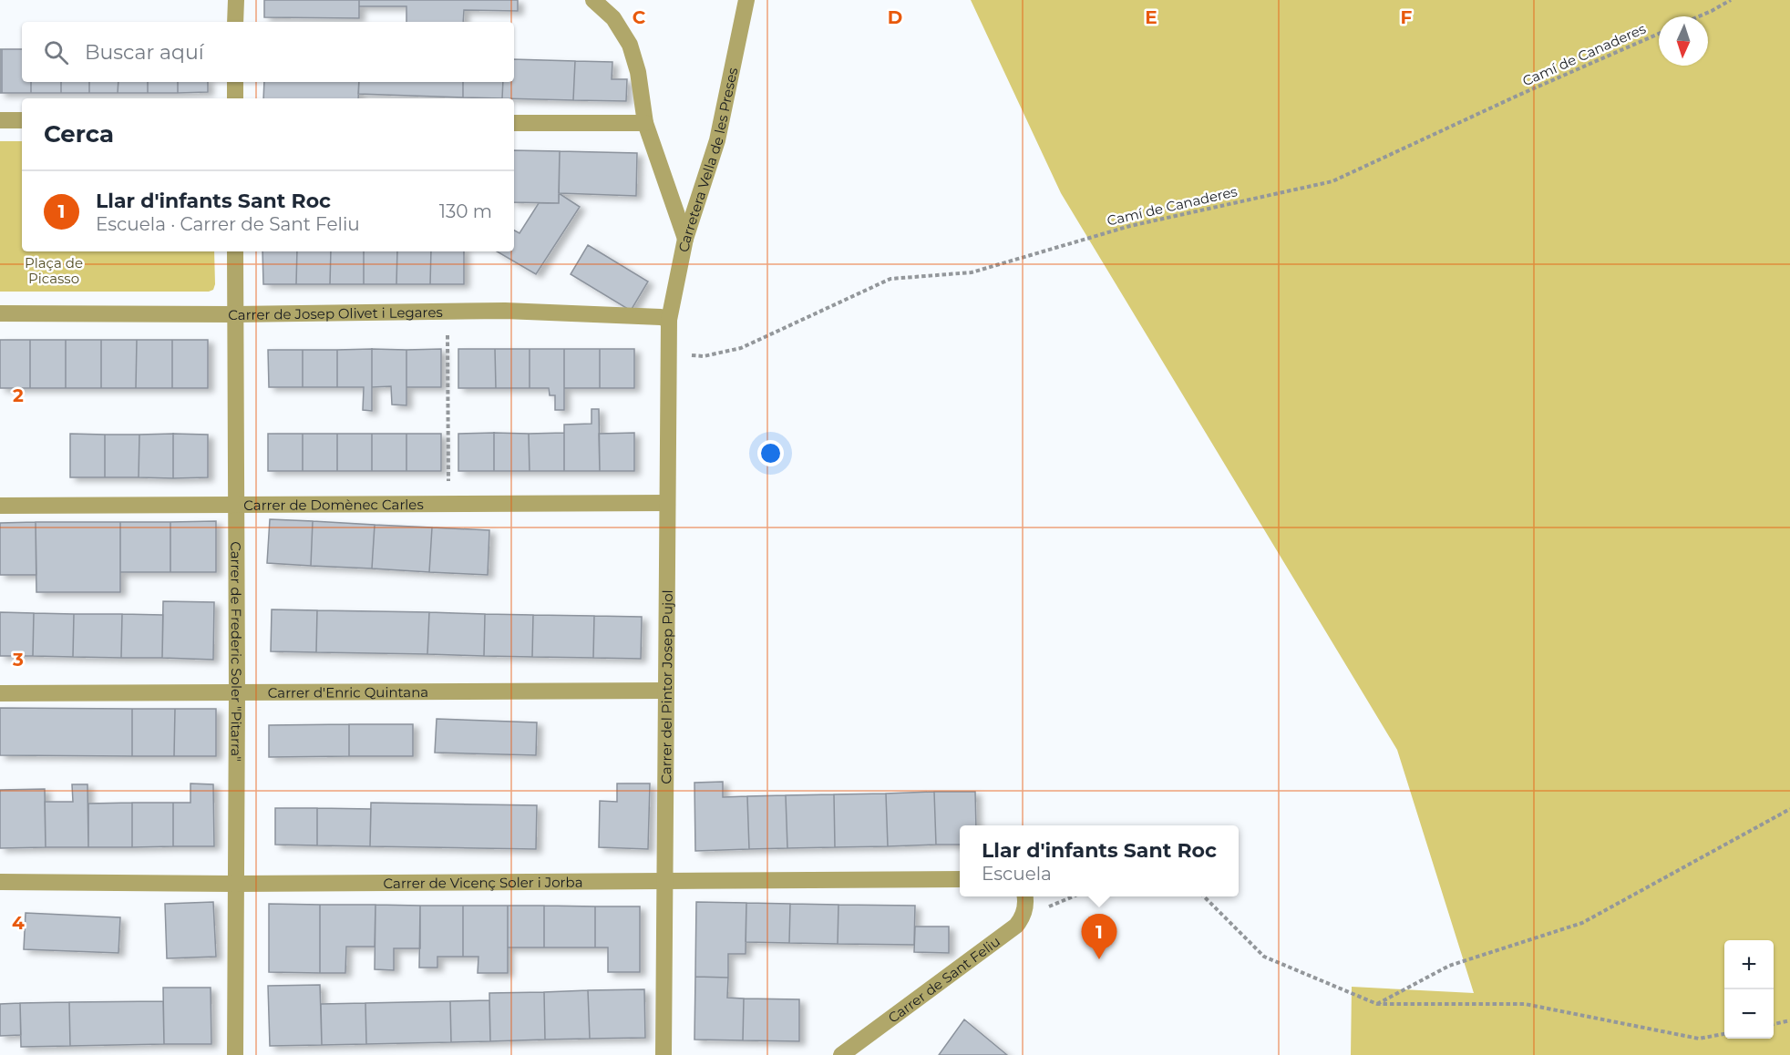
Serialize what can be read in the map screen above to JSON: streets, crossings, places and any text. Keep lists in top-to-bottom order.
{
  "streets": {
    "street": [
      "Carretera Vella de les Preses",
      "Carrer de Josep Olivet i Legares",
      "Carrer de Domènec Carles",
      "Carrer de Frederic Soler \"Pitarra\"",
      "Carrer del Pintor Josep Pujol",
      "Carrer d'Enric Quintana",
      "Carrer de Vicenç Soler i Jorba",
      "Carrer de Sant Feliu"
    ],
    "path": ["Camí de Canaderes"]
  },
  "crossings": [
    ["Camí de Canaderes", "Carrer del Pintor Josep Pujol"],
    ["Carretera Vella de les Preses", "Carrer de Josep Olivet i Legares"],
    ["Carretera Vella de les Preses", "Carrer del Pintor Josep Pujol"],
    ["Carrer de Josep Olivet i Legares", "Carrer de Frederic Soler \"Pitarra\""],
    ["Carrer de Josep Olivet i Legares", "Carrer del Pintor Josep Pujol"],
    ["Carrer de Domènec Carles", "Carrer de Frederic Soler \"Pitarra\""],
    ["Carrer de Domènec Carles", "Carrer del Pintor Josep Pujol"],
    ["Carrer de Frederic Soler \"Pitarra\"", "Carrer d'Enric Quintana"],
    ["Carrer de Frederic Soler \"Pitarra\"", "Carrer de Vicenç Soler i Jorba"],
    ["Carrer del Pintor Josep Pujol", "Carrer d'Enric Quintana"],
    ["Carrer del Pintor Josep Pujol", "Carrer de Vicenç Soler i Jorba"]
  ],
  "parks": ["Plaça de Picasso"],
  "north": "bottom",
  "page": {
    "search": "Buscar aquí",
    "heading": "Cerca",
    "list": [
      {
        "mark": "1",
        "name": "Llar d'infants Sant Roc",
        "note": "Escuela · Carrer de Sant Feliu",
        "value": "130 m"
      }
    ],
    "popup": ["Llar d'infants Sant Roc", "Escuela"],
    "pins": "1",
    "map_buttons": ["+", "−"]
  },
  "grid": {
    "columns": [
      "C",
      "D",
      "E",
      "F"
    ],
    "rows": ["2", "3", "4"]
  }
}
